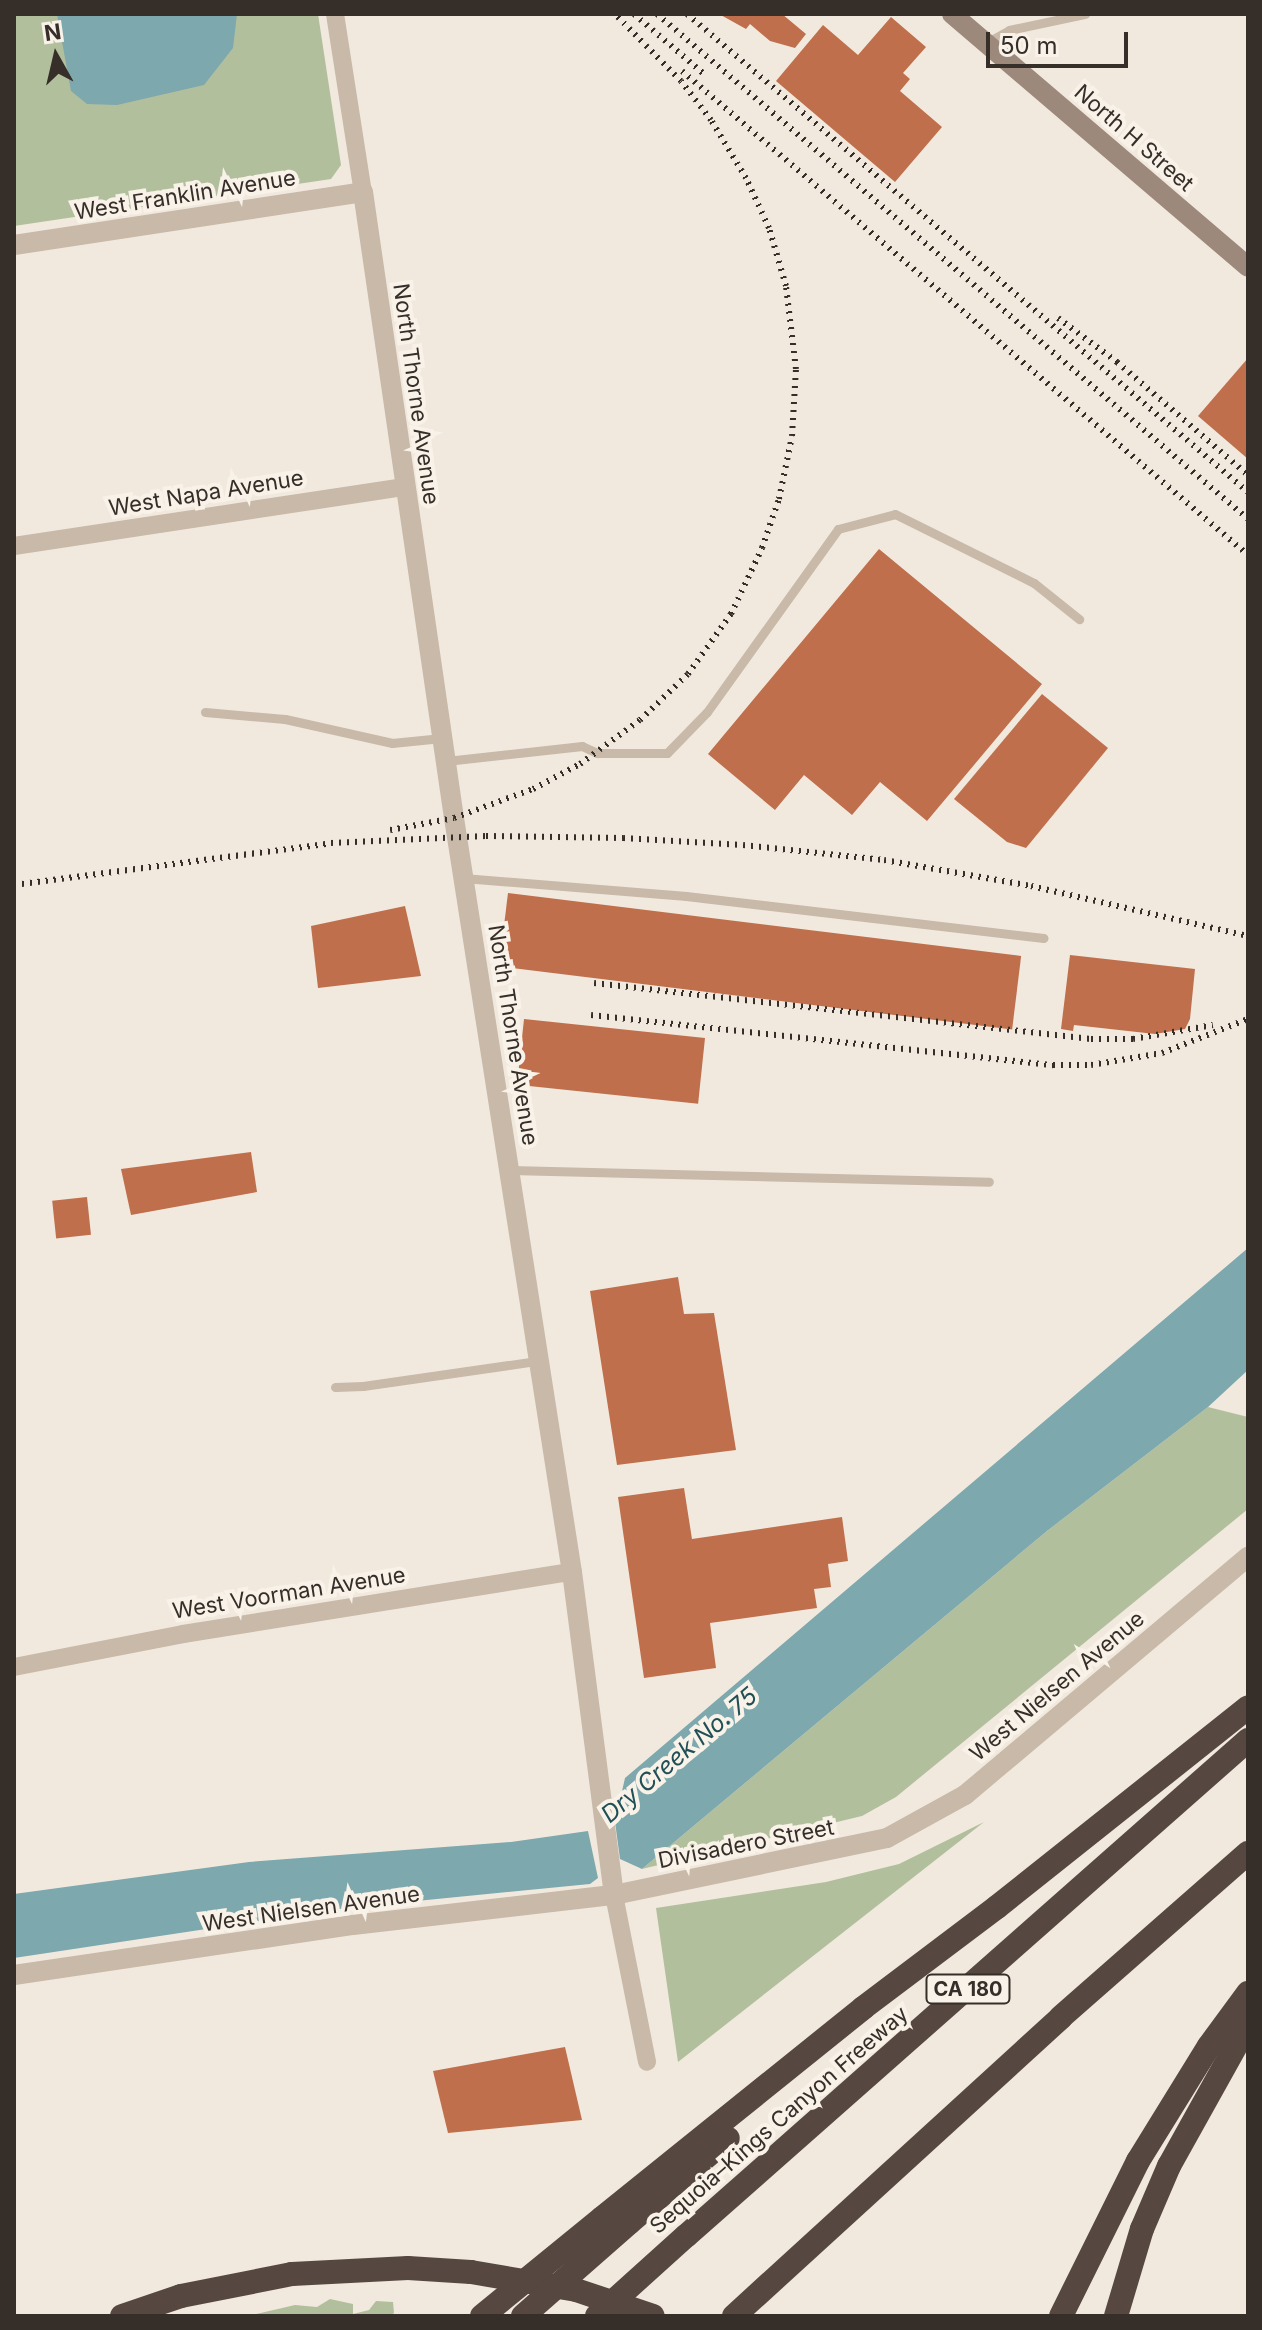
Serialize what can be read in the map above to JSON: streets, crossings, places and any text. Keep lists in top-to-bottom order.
{
  "streets": {
    "highway": ["CA 180", "Sequoia–Kings Canyon Freeway"],
    "main road": ["North H Street"],
    "street": [
      "West Franklin Avenue",
      "North Thorne Avenue",
      "West Napa Avenue",
      "West Voorman Avenue",
      "West Nielsen Avenue",
      "Divisadero Street"
    ]
  },
  "crossings": [
    ["West Franklin Avenue", "North Thorne Avenue"],
    ["North Thorne Avenue", "West Napa Avenue"],
    ["North Thorne Avenue", "West Voorman Avenue"],
    ["North Thorne Avenue", "West Nielsen Avenue"],
    ["North Thorne Avenue", "Divisadero Street"],
    ["West Nielsen Avenue", "Divisadero Street"]
  ],
  "water": ["Dry Creek No. 75"],
  "scale_bar": "50 m",
  "north": "top"
}
